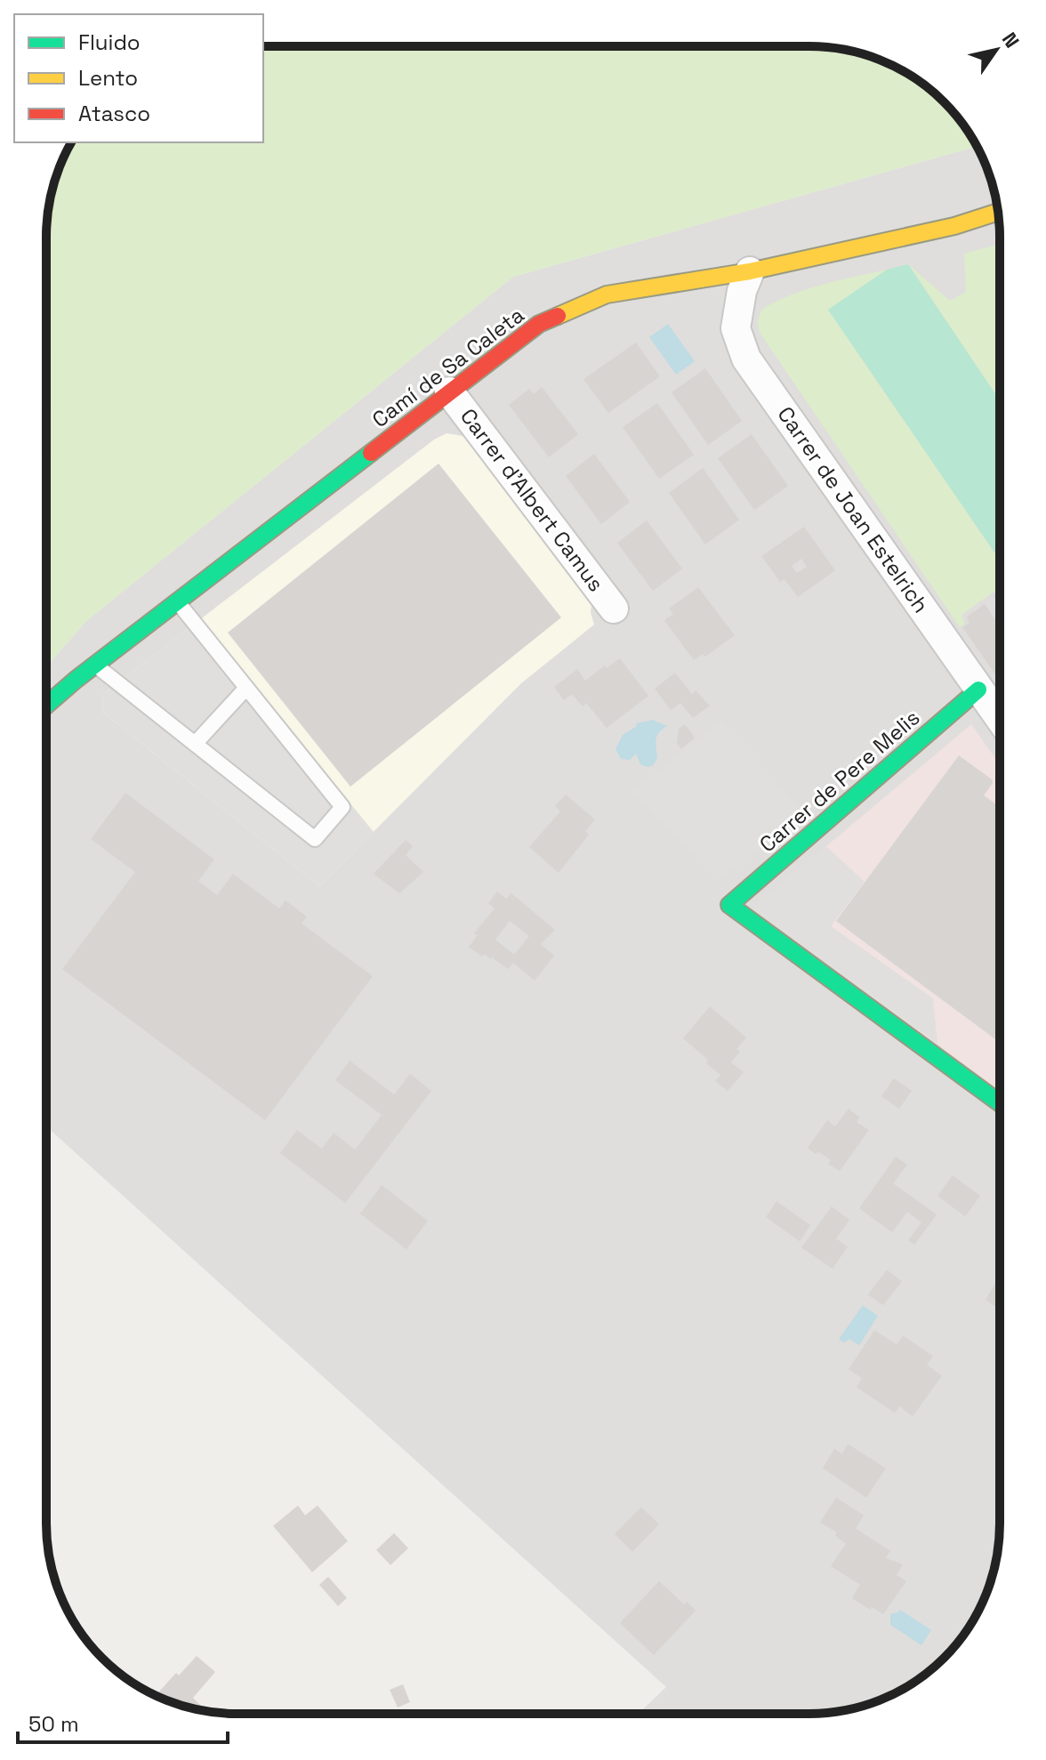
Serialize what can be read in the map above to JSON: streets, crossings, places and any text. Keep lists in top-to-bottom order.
{
  "streets": {
    "street": [
      "Camí de Sa Caleta",
      "Carrer d'Albert Camus",
      "Carrer de Joan Estelrich",
      "Carrer de Pere Melis"
    ]
  },
  "crossings": [
    ["Camí de Sa Caleta", "Carrer d'Albert Camus"],
    ["Camí de Sa Caleta", "Carrer de Joan Estelrich"],
    ["Carrer de Joan Estelrich", "Carrer de Pere Melis"]
  ],
  "legend": ["Fluido", "Lento", "Atasco"],
  "scale_bar": "50 m",
  "north": "top right"
}
